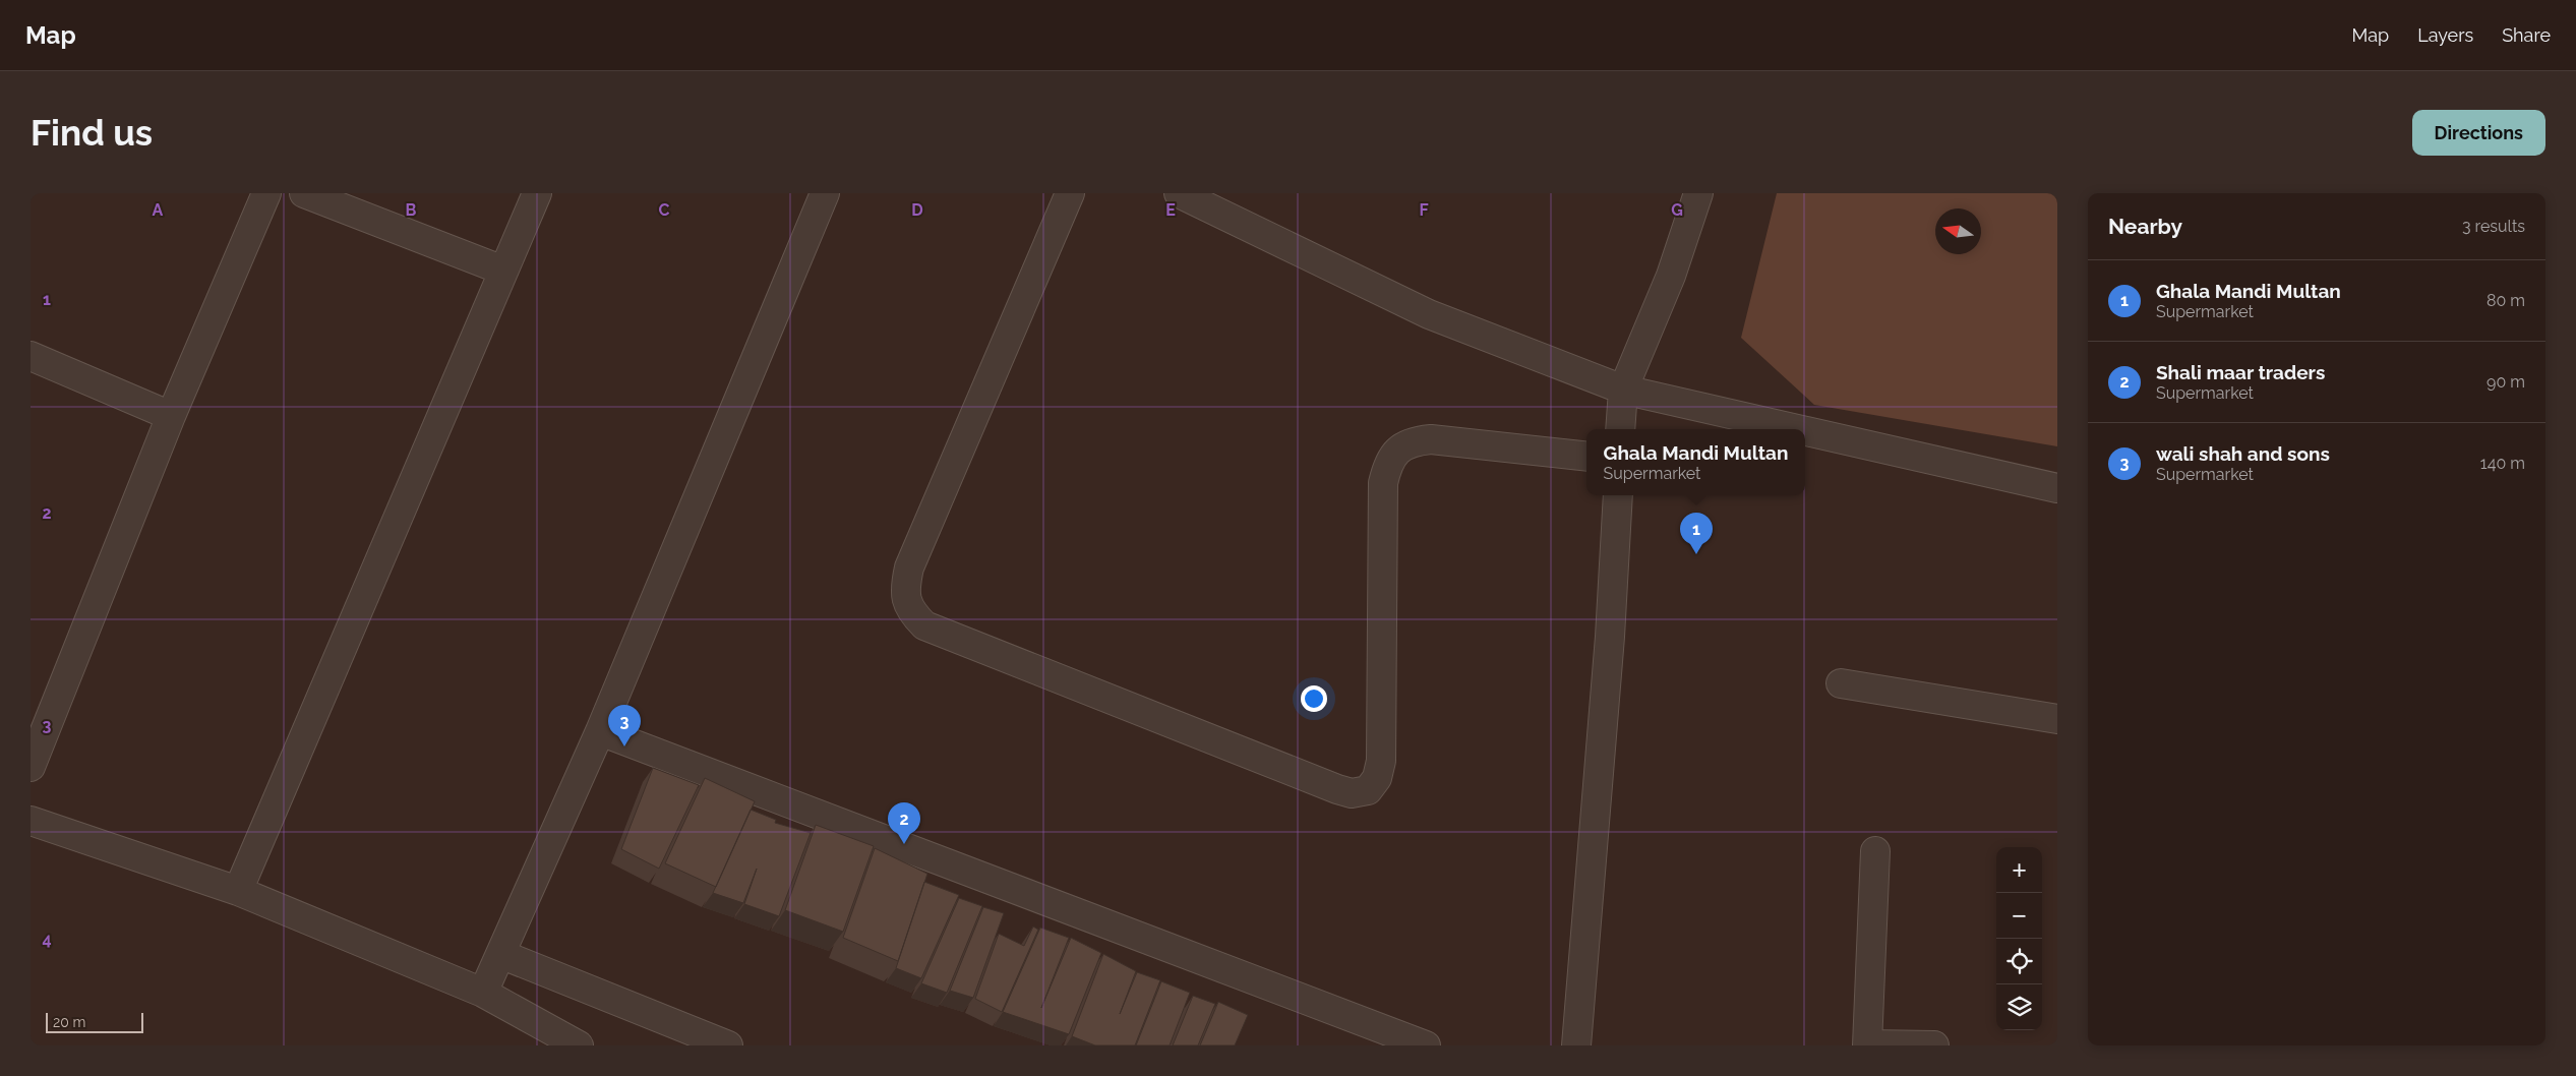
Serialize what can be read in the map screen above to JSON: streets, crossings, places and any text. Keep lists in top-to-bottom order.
{
  "scale_bar": "20 m",
  "north": "left",
  "page": {
    "header": "Map",
    "nav": ["Map", "Layers", "Share"],
    "buttons": "Directions",
    "title": "Find us",
    "heading": ["Nearby", "3 results"],
    "list": [
      {
        "mark": "1",
        "name": "Ghala Mandi Multan",
        "note": "Supermarket",
        "value": "80 m"
      },
      {
        "mark": "2",
        "name": "Shali maar traders",
        "note": "Supermarket",
        "value": "90 m"
      },
      {
        "mark": "3",
        "name": "wali shah and sons",
        "note": "Supermarket",
        "value": "140 m"
      }
    ],
    "popup": ["Ghala Mandi Multan", "Supermarket"],
    "pins": ["1", "3", "2"],
    "map_buttons": ["+", "−"],
    "scale": "20 m"
  },
  "grid": {
    "columns": [
      "A",
      "B",
      "C",
      "D",
      "E",
      "F",
      "G"
    ],
    "rows": [
      "1",
      "2",
      "3",
      "4"
    ]
  }
}
